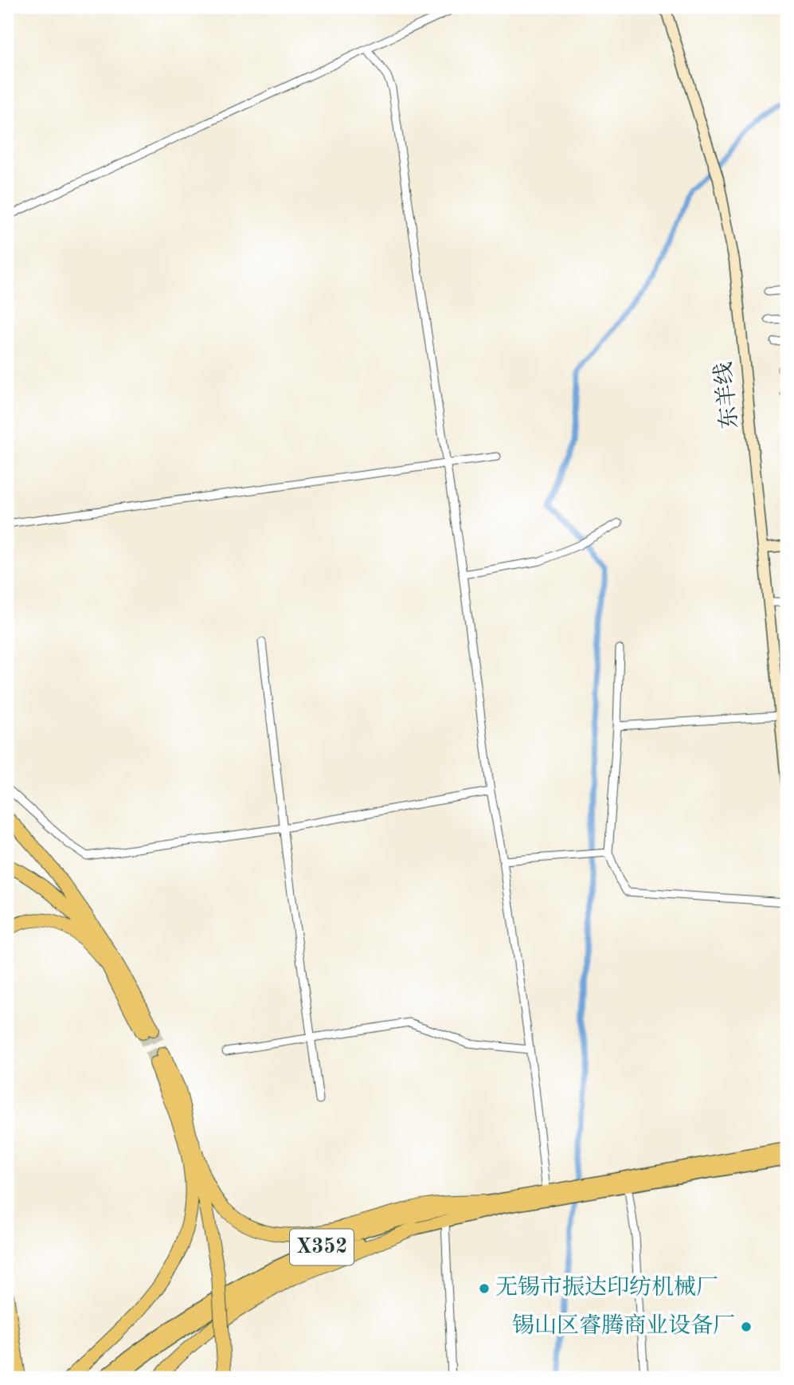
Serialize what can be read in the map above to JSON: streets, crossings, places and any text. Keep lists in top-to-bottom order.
{
  "streets": {
    "main road": ["东羊线", "X352"]
  },
  "places": ["无锡市振达印纺机械厂", "锡山区睿腾商业设备厂"]
}
